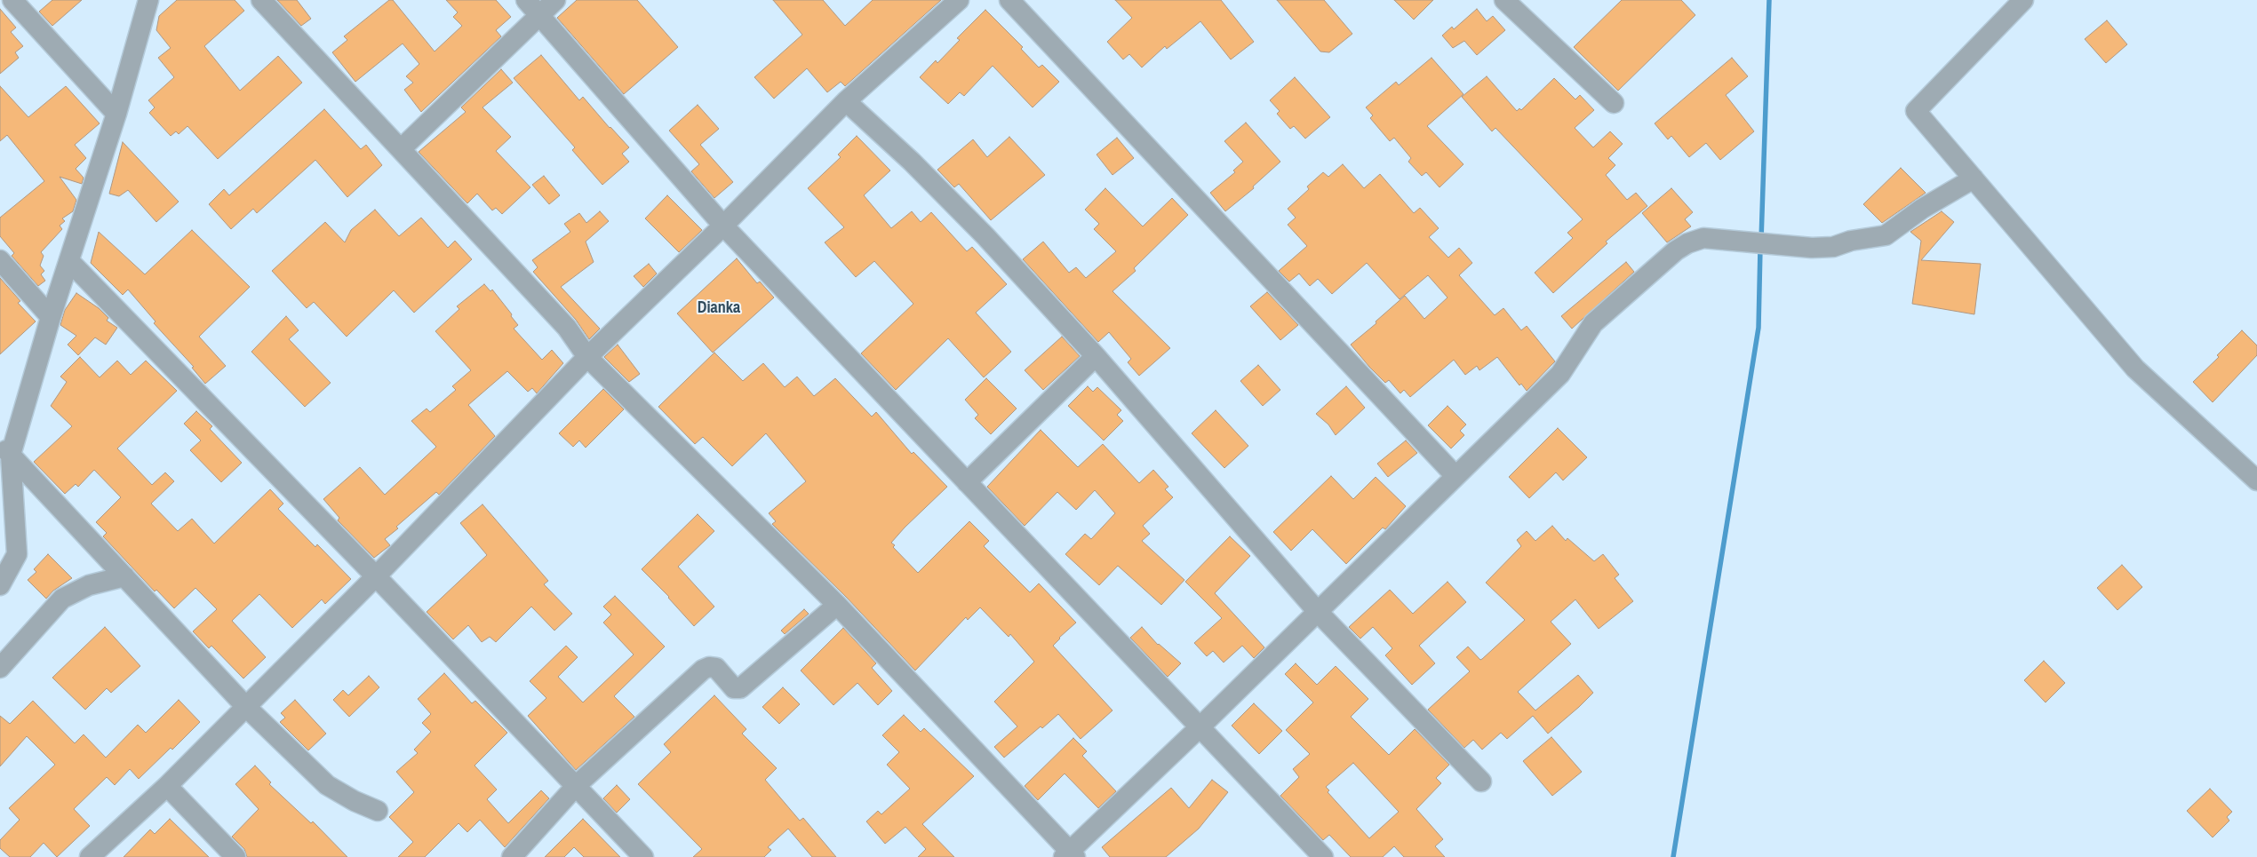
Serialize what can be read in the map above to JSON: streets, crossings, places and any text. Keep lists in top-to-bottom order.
{
  "districts": ["Dianka"]
}
